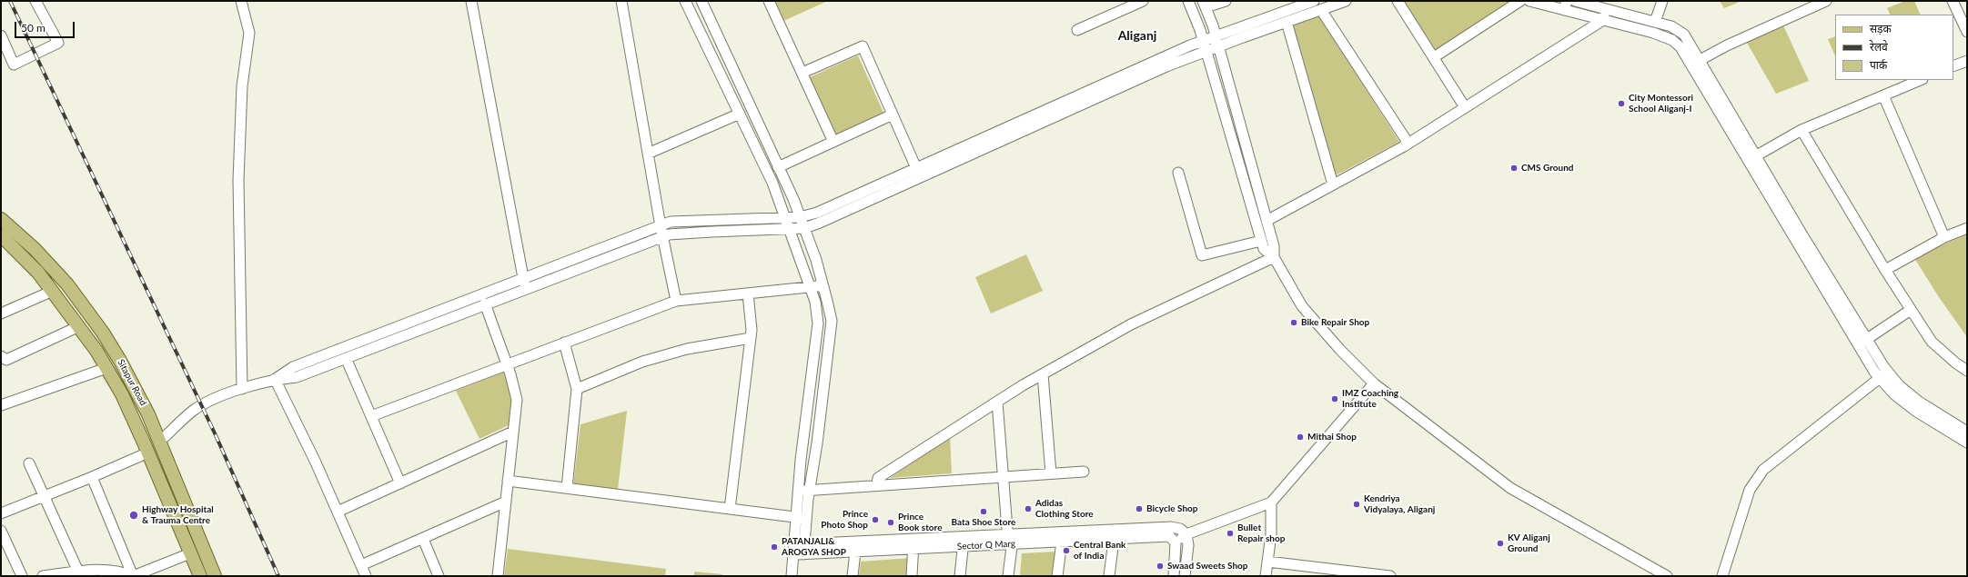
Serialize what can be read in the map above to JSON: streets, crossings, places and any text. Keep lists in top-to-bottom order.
{
  "streets": {
    "main road": ["Sitapur Road"],
    "street": ["Sector Q Marg"]
  },
  "districts": ["Aliganj"],
  "places": [
    "City Montessori School Aliganj-I",
    "CMS Ground",
    "Bike Repair Shop",
    "IMZ Coaching Institute",
    "Mithai Shop",
    "Kendriya Vidyalaya, Aliganj",
    "Adidas Clothing Store",
    "Bicycle Shop",
    "Bata Shoe Store",
    "Highway Hospital & Trauma Centre",
    "Prince Photo Shop",
    "Prince Book store",
    "Bullet Repair shop",
    "KV Aliganj Ground",
    "PATANJALI& AROGYA SHOP",
    "Central Bank of India",
    "Swaad Sweets Shop"
  ],
  "legend": ["सड़क", "रेलवे", "पार्क"],
  "scale_bar": "50 m"
}
